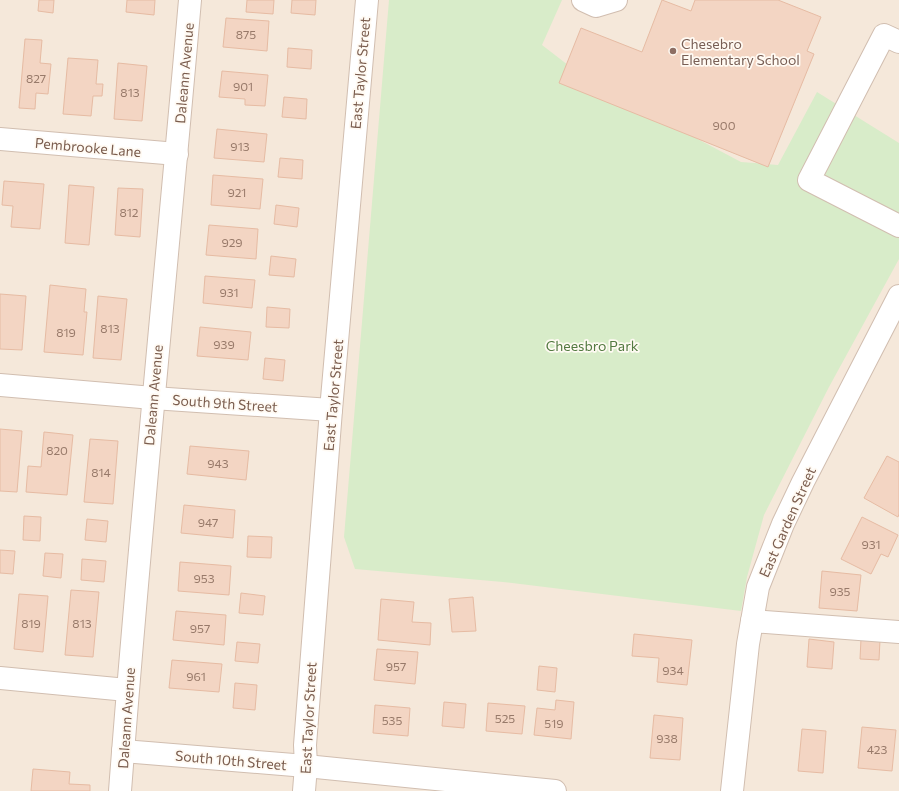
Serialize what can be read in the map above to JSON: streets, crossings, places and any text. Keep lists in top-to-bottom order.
{
  "streets": {
    "street": [
      "Daleann Avenue",
      "East Taylor Street",
      "Pembrooke Lane",
      "South 9th Street",
      "East Garden Street",
      "South 10th Street"
    ]
  },
  "crossings": [
    ["Daleann Avenue", "Pembrooke Lane"],
    ["Daleann Avenue", "South 9th Street"],
    ["Daleann Avenue", "South 10th Street"],
    ["East Taylor Street", "South 9th Street"],
    ["East Taylor Street", "South 10th Street"]
  ],
  "parks": ["Cheesbro Park"],
  "places": ["Chesebro Elementary School"],
  "house_numbers": [
    "875",
    "827",
    "901",
    "813",
    "900",
    "913",
    "921",
    "812",
    "929",
    "931",
    "813",
    "819",
    "939",
    "820",
    "943",
    "814",
    "947",
    "931",
    "953",
    "935",
    "819",
    "813",
    "957",
    "957",
    "934",
    "961",
    "525",
    "535",
    "519",
    "938",
    "423"
  ]
}
